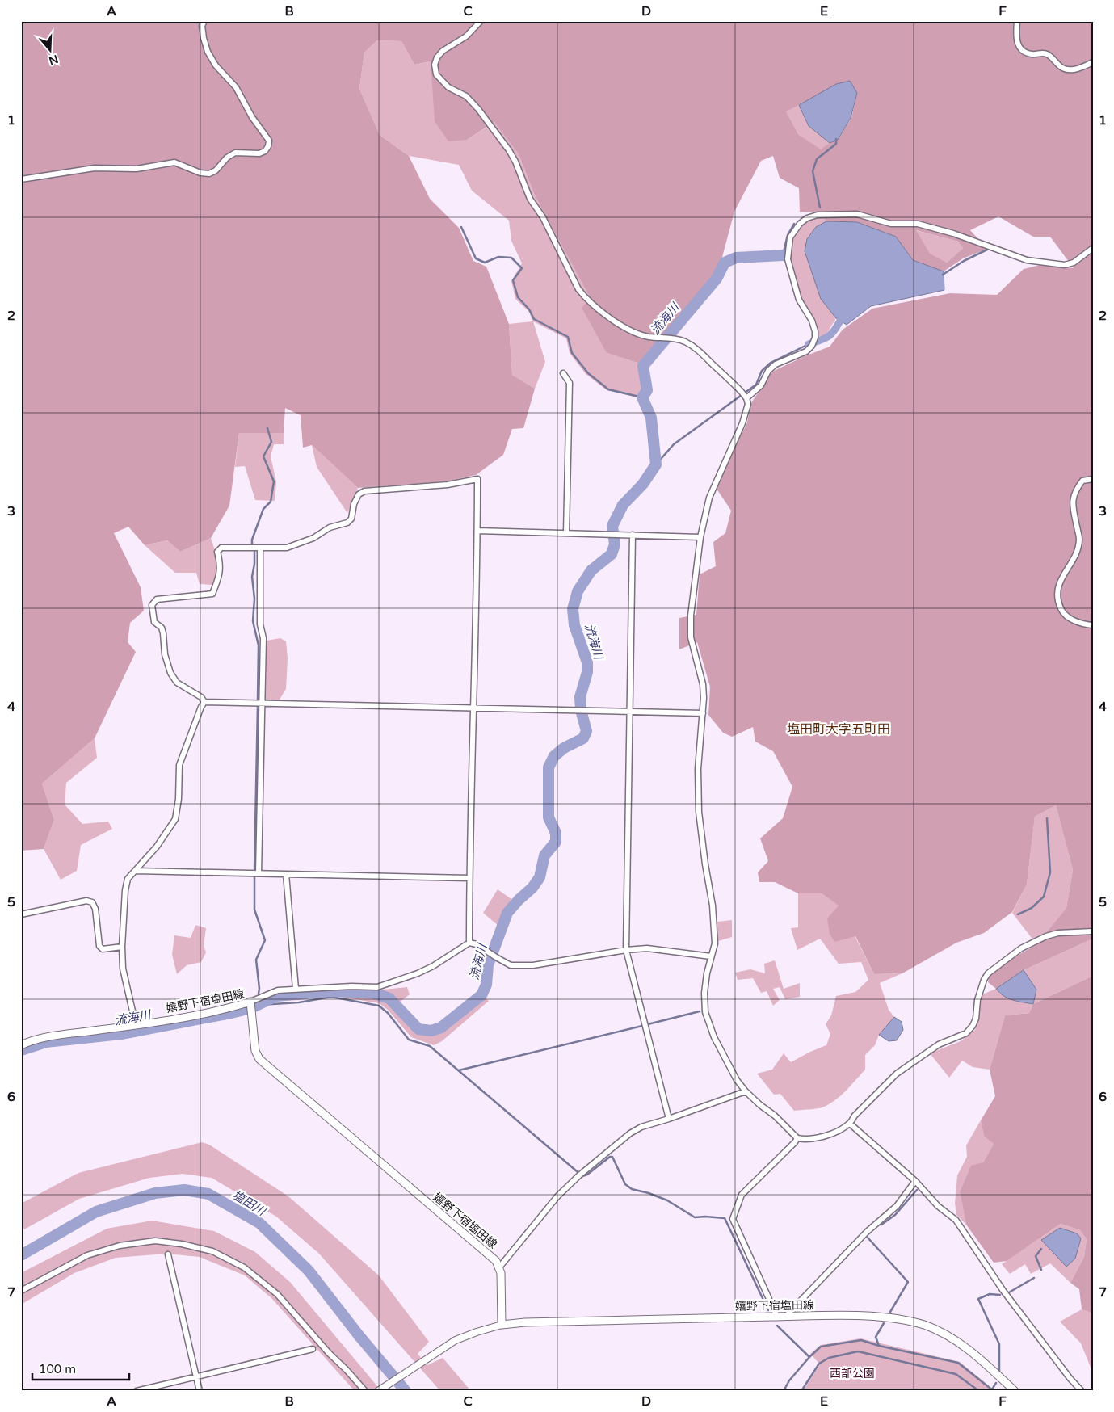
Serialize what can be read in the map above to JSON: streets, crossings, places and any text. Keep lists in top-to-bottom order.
{
  "streets": {
    "main road": ["嬉野下宿塩田線"]
  },
  "districts": ["塩田町大字五町田"],
  "water": ["流海川", "塩田川"],
  "parks": ["西部公園"],
  "scale_bar": "100 m",
  "north": "bottom",
  "grid": {
    "columns": [
      "A",
      "B",
      "C",
      "D",
      "E",
      "F"
    ],
    "rows": [
      "1",
      "2",
      "3",
      "4",
      "5",
      "6",
      "7"
    ]
  }
}
